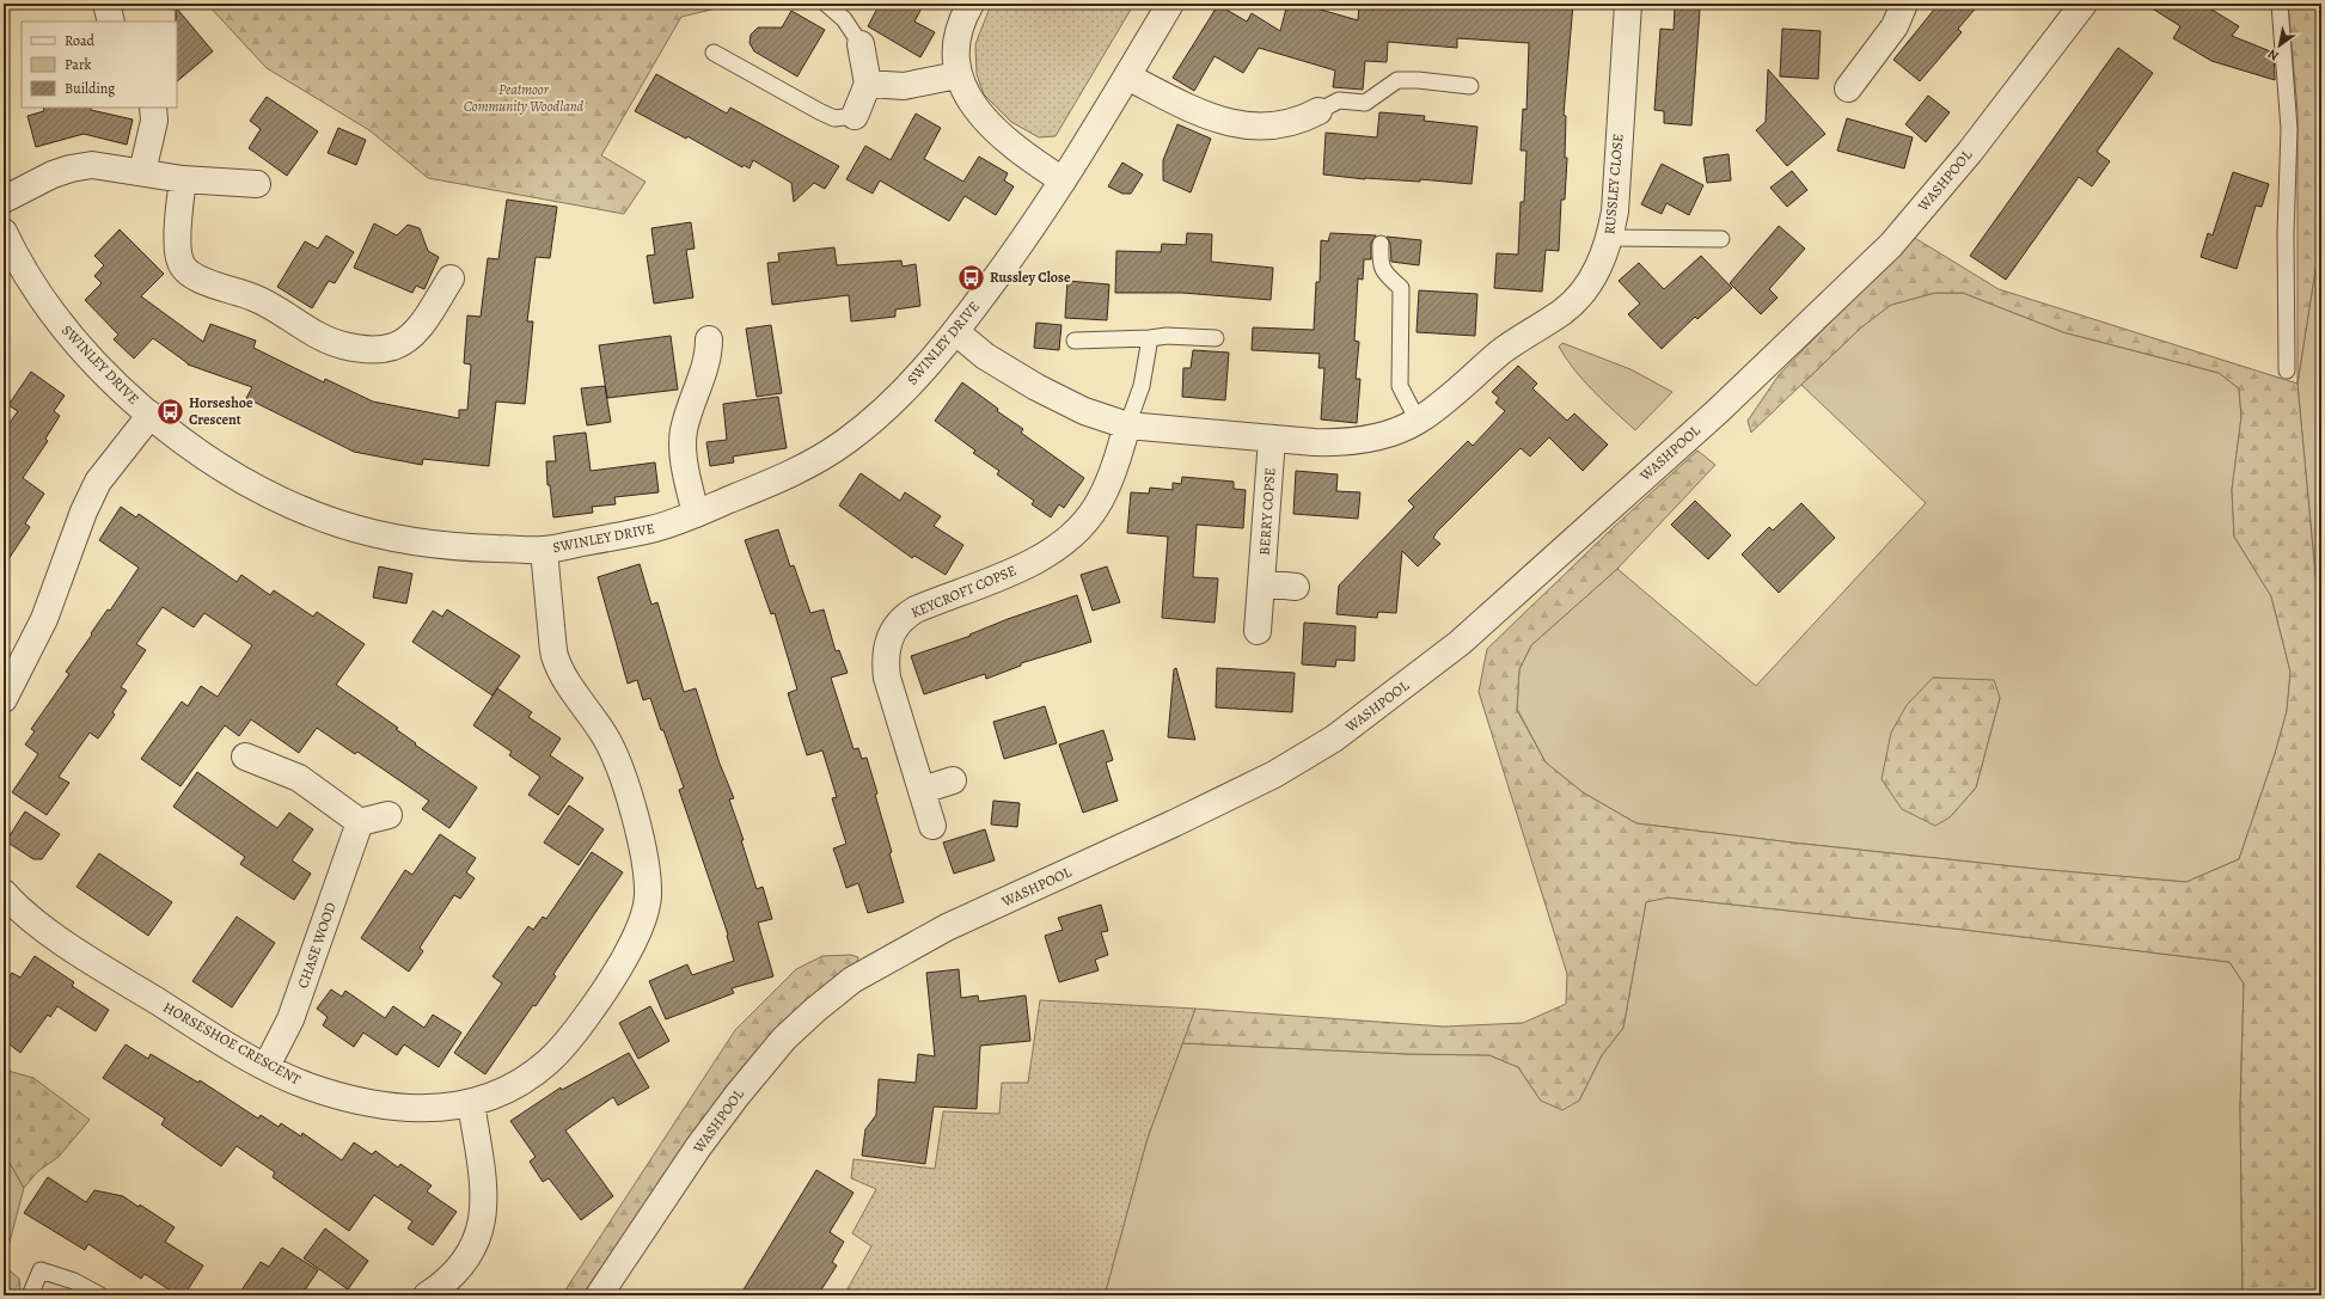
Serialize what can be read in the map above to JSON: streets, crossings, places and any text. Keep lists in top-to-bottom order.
{
  "streets": {
    "street": [
      "WASHPOOL",
      "RUSSLEY CLOSE",
      "SWINLEY DRIVE",
      "BERRY COPSE",
      "KEYCROFT COPSE",
      "CHASE WOOD",
      "HORSESHOE CRESCENT"
    ]
  },
  "crossings": [
    ["RUSSLEY CLOSE", "SWINLEY DRIVE"],
    ["RUSSLEY CLOSE", "BERRY COPSE"],
    ["RUSSLEY CLOSE", "KEYCROFT COPSE"],
    ["SWINLEY DRIVE", "HORSESHOE CRESCENT"],
    ["CHASE WOOD", "HORSESHOE CRESCENT"]
  ],
  "parks": ["Peatmoor Community Woodland"],
  "places": {
    "bus stop": ["Russley Close", "Horseshoe Crescent"]
  },
  "legend": ["Road", "Park", "Building"],
  "north": "bottom left"
}
